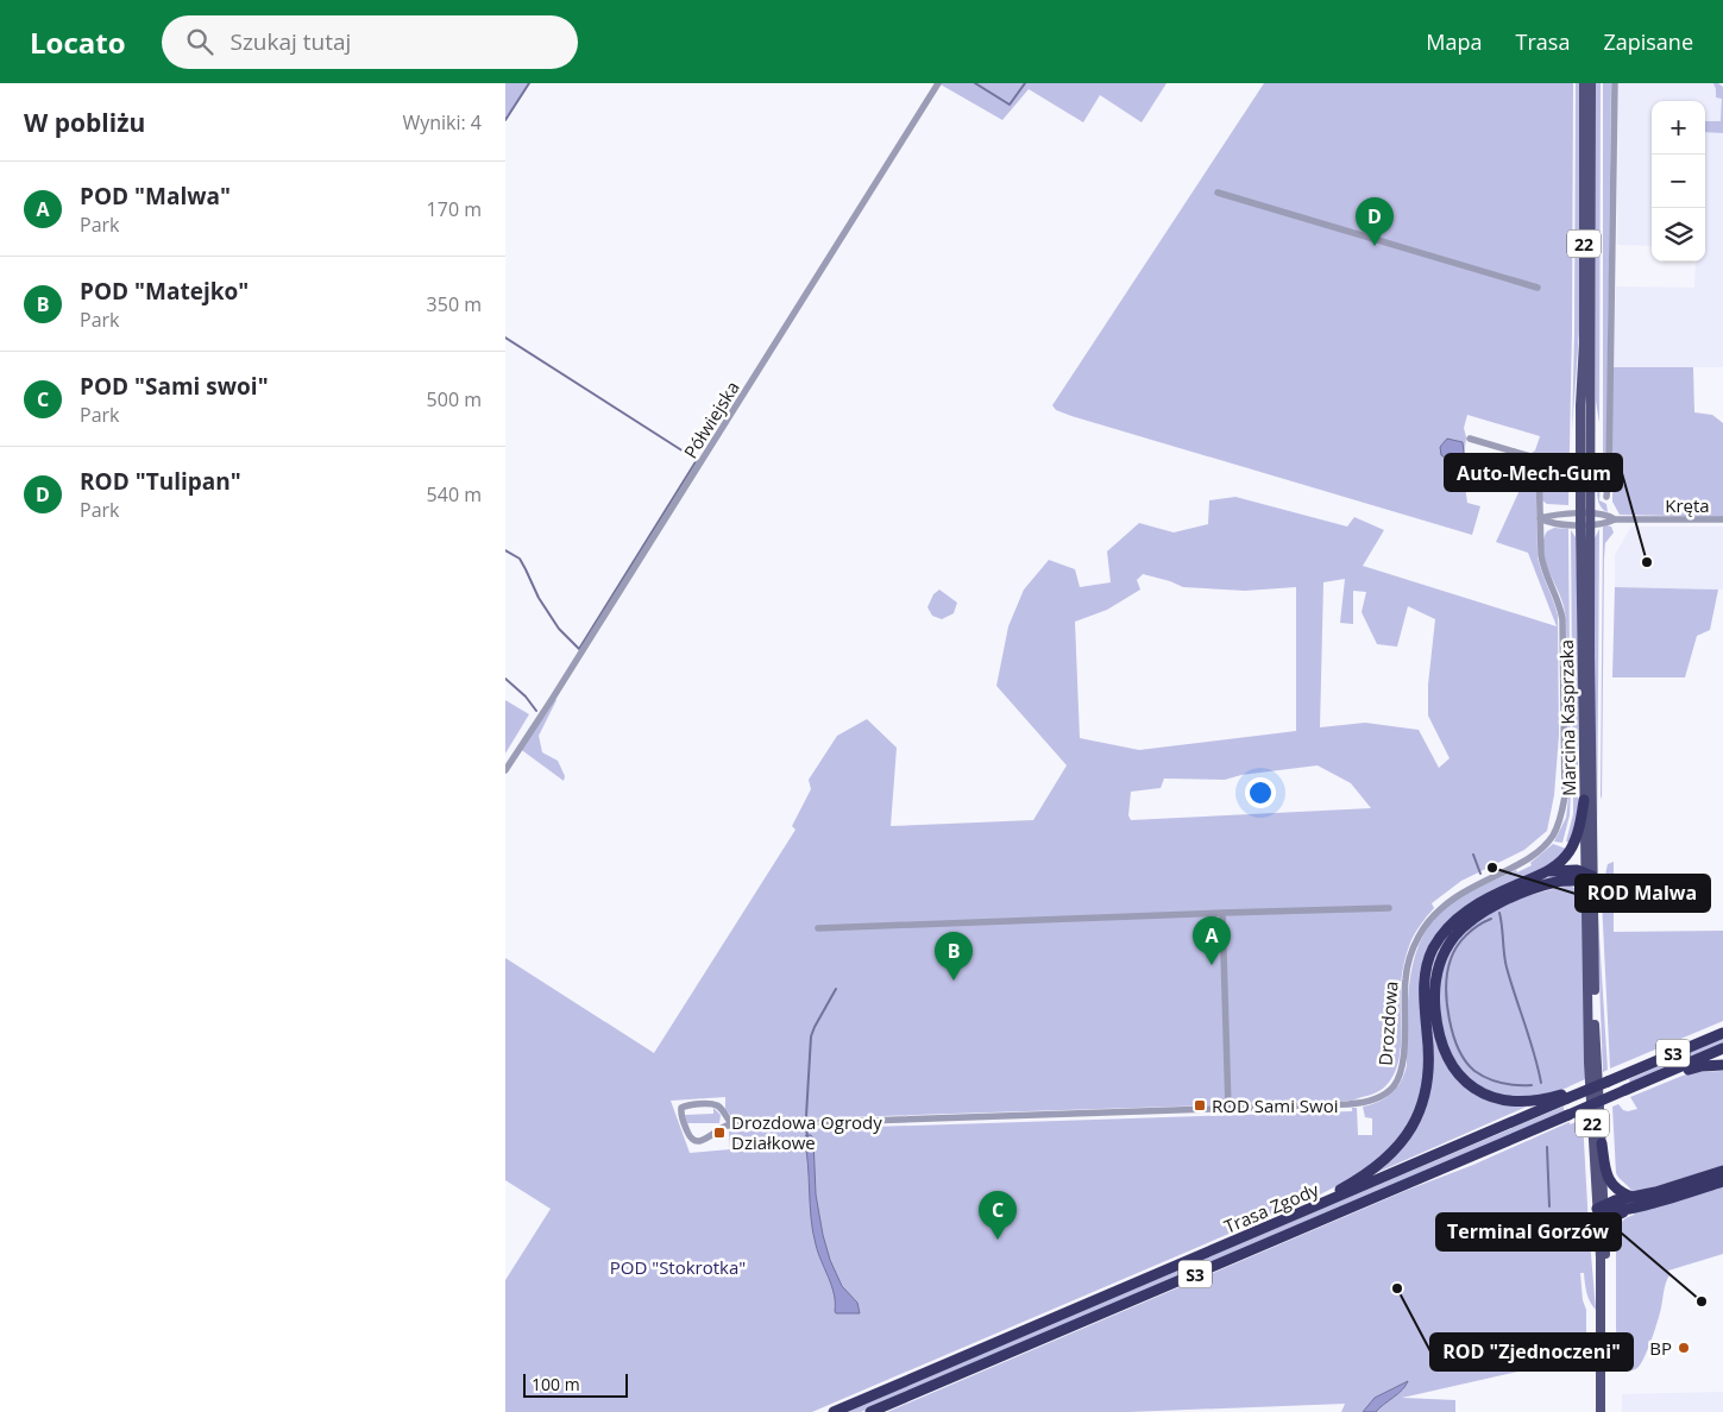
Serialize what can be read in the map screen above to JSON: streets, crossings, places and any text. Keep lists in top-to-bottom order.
{
  "streets": {
    "highway": ["S3", "Trasa Zgody"],
    "main road": ["22", "Marcina Kasprzaka"],
    "street": ["Półwiejska", "Kręta", "Drozdowa"]
  },
  "crossings": [
    ["Kręta", "Marcina Kasprzaka"],
    ["Kręta", "Drozdowa"],
    ["S3", "Trasa Zgody"]
  ],
  "parks": ["POD \"Stokrotka\""],
  "places": {
    "other": [
      "Auto-Mech-Gum",
      "ROD Malwa",
      "ROD \"Zjednoczeni\"",
      "Terminal Gorzów",
      "BP"
    ],
    "transit": ["ROD Sami Swoi", "Drozdowa Ogrody Działkowe"]
  },
  "scale_bar": "100 m",
  "page": {
    "header": "Locato",
    "search": "Szukaj tutaj",
    "nav": ["Mapa", "Trasa", "Zapisane"],
    "heading": ["W pobliżu", "Wyniki: 4"],
    "map_buttons": ["+", "−"],
    "list": [
      {
        "mark": "A",
        "name": "POD \"Malwa\"",
        "note": "Park",
        "value": "170 m"
      },
      {
        "mark": "B",
        "name": "POD \"Matejko\"",
        "note": "Park",
        "value": "350 m"
      },
      {
        "mark": "C",
        "name": "POD \"Sami swoi\"",
        "note": "Park",
        "value": "500 m"
      },
      {
        "mark": "D",
        "name": "ROD \"Tulipan\"",
        "note": "Park",
        "value": "540 m"
      }
    ],
    "pins": [
      "D",
      "A",
      "B",
      "C"
    ],
    "scale": "100 m"
  }
}
